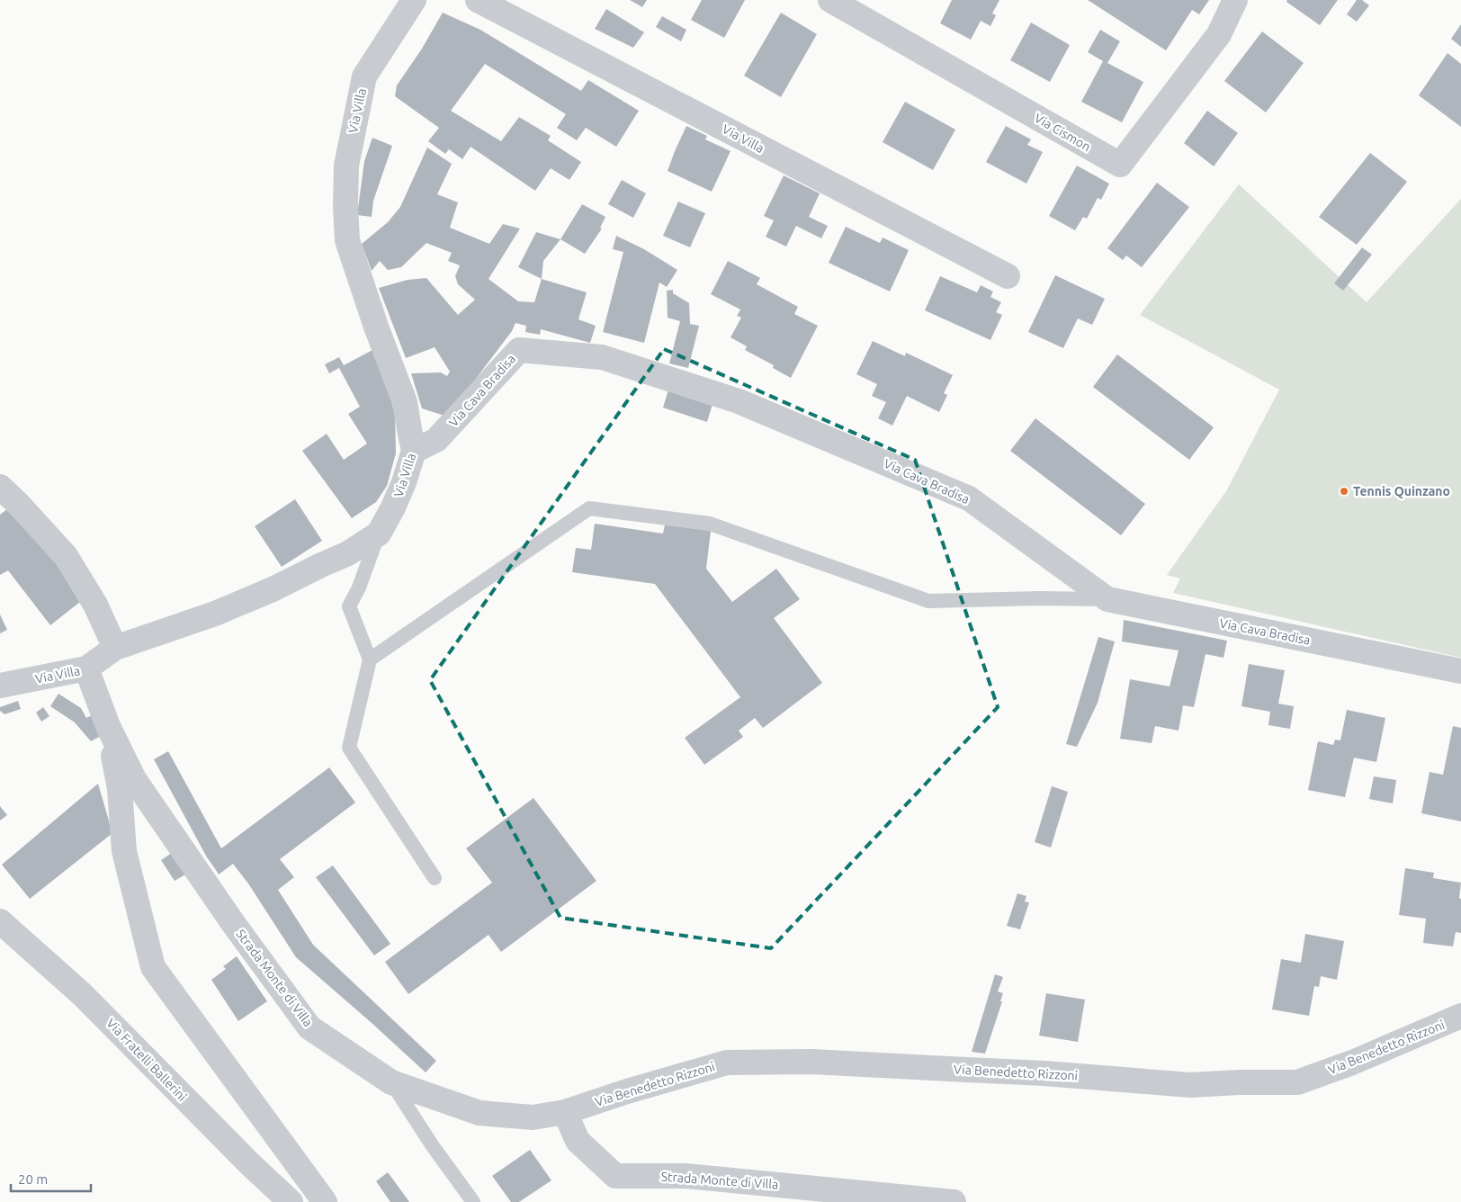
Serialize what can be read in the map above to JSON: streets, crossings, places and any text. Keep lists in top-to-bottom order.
{
  "streets": {
    "street": [
      "Via Villa",
      "Via Cismon",
      "Via Cava Bradisa",
      "Strada Monte di Villa",
      "Via Benedetto Rizzoni",
      "Via Fratelli Ballerini"
    ]
  },
  "crossings": [
    ["Via Villa", "Via Cava Bradisa"],
    ["Via Villa", "Strada Monte di Villa"],
    ["Strada Monte di Villa", "Via Benedetto Rizzoni"]
  ],
  "places": ["Tennis Quinzano"],
  "scale_bar": "20 m"
}
